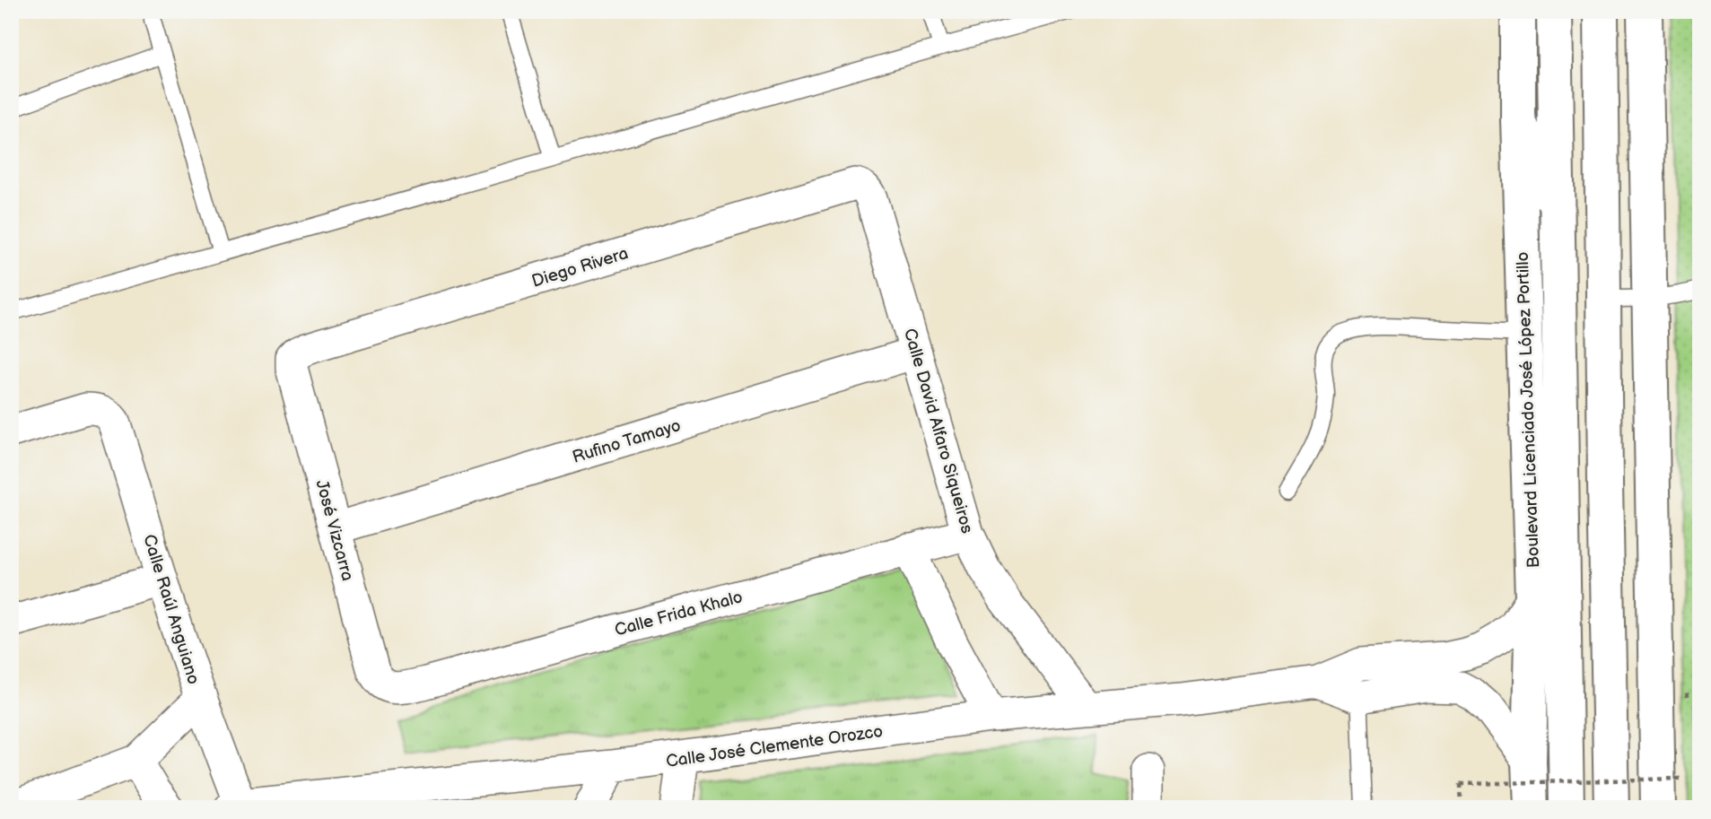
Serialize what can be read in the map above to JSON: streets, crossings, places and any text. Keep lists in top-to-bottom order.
{
  "streets": {
    "main road": ["Boulevard Licenciado José López Portillo"],
    "street": [
      "Diego Rivera",
      "Calle David Alfaro Siqueiros",
      "Rufino Tamayo",
      "José Vizcarra",
      "Calle Raúl Anguiano",
      "Calle Frida Khalo",
      "Calle José Clemente Orozco"
    ]
  },
  "crossings": [
    ["Diego Rivera", "Calle David Alfaro Siqueiros"],
    ["Diego Rivera", "José Vizcarra"],
    ["Boulevard Licenciado José López Portillo", "Calle José Clemente Orozco"],
    ["Calle David Alfaro Siqueiros", "Rufino Tamayo"],
    ["Calle David Alfaro Siqueiros", "Calle Frida Khalo"],
    ["Calle David Alfaro Siqueiros", "Calle José Clemente Orozco"],
    ["Rufino Tamayo", "José Vizcarra"],
    ["José Vizcarra", "Calle Frida Khalo"],
    ["Calle Raúl Anguiano", "Calle José Clemente Orozco"]
  ]
}
